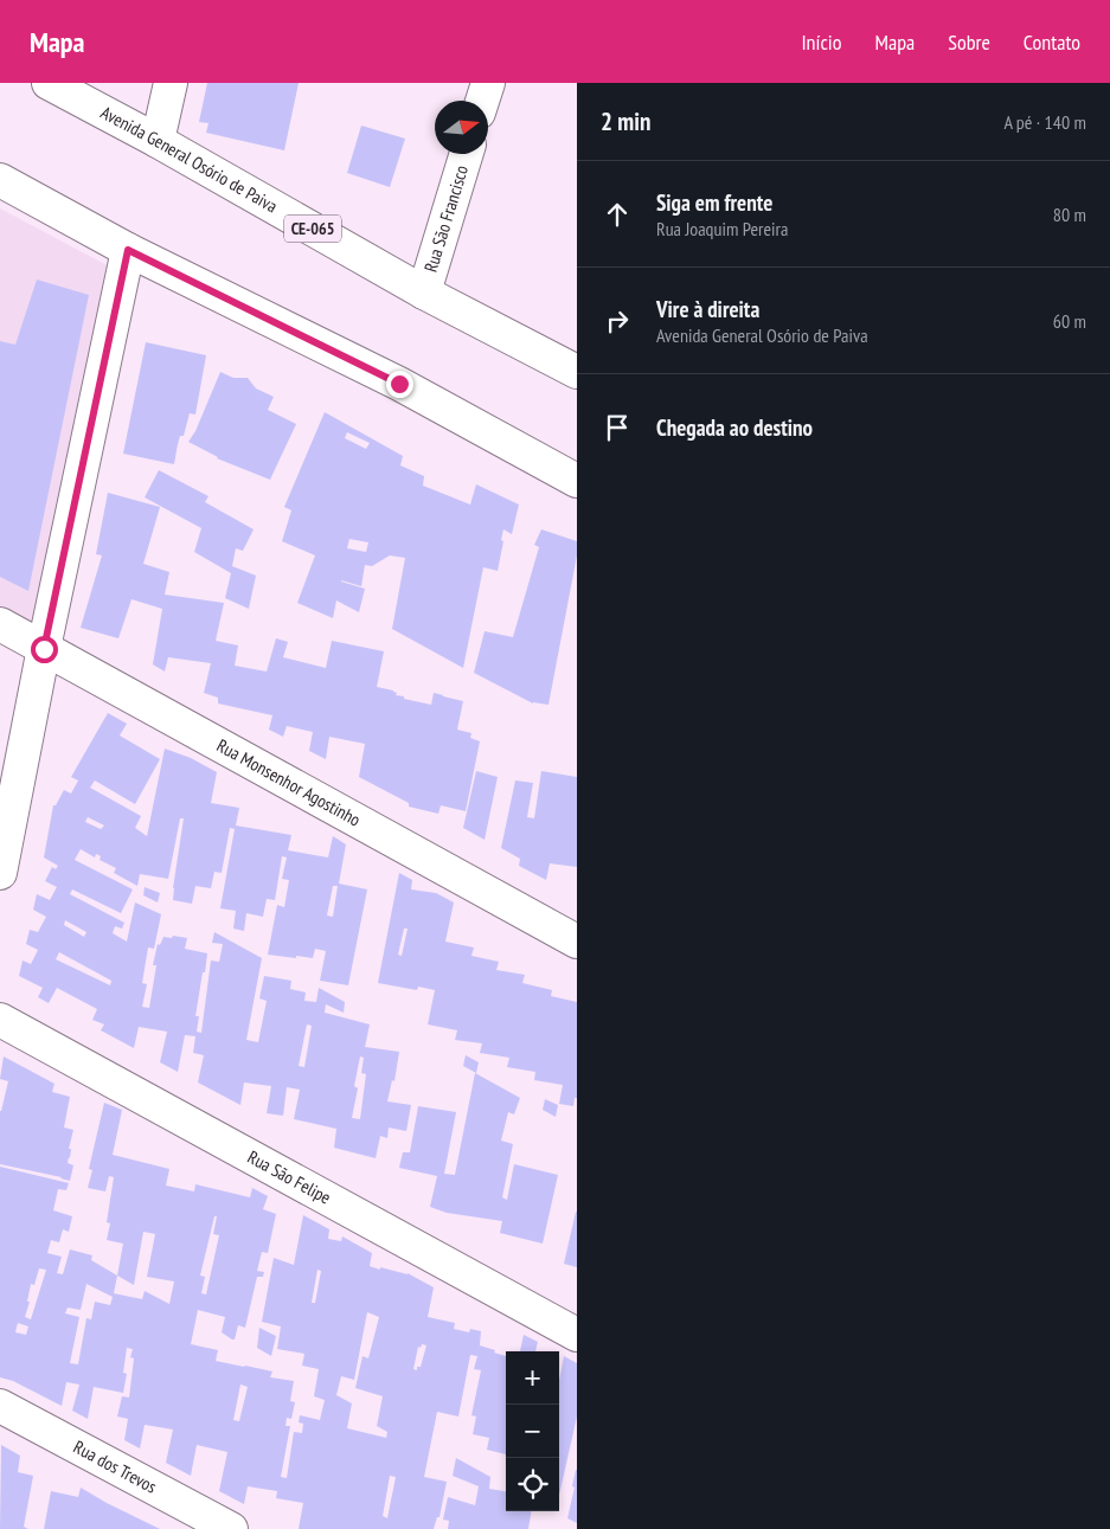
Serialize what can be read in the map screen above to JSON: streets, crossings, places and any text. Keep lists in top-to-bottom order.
{
  "streets": {
    "street": [
      "Avenida General Osório de Paiva",
      "Rua São Francisco",
      "CE-065",
      "Rua Monsenhor Agostinho",
      "Rua São Felipe",
      "Rua dos Trevos"
    ]
  },
  "crossings": [
    ["Avenida General Osório de Paiva", "Rua São Francisco"]
  ],
  "north": "right",
  "page": {
    "header": "Mapa",
    "nav": [
      "Início",
      "Mapa",
      "Sobre",
      "Contato"
    ],
    "heading": ["2 min", "A pé · 140 m"],
    "list": [
      ["Siga em frente", "Rua Joaquim Pereira", "80 m"],
      ["Vire à direita", "Avenida General Osório de Paiva", "60 m"],
      "Chegada ao destino"
    ],
    "map_buttons": ["+", "−"]
  }
}
